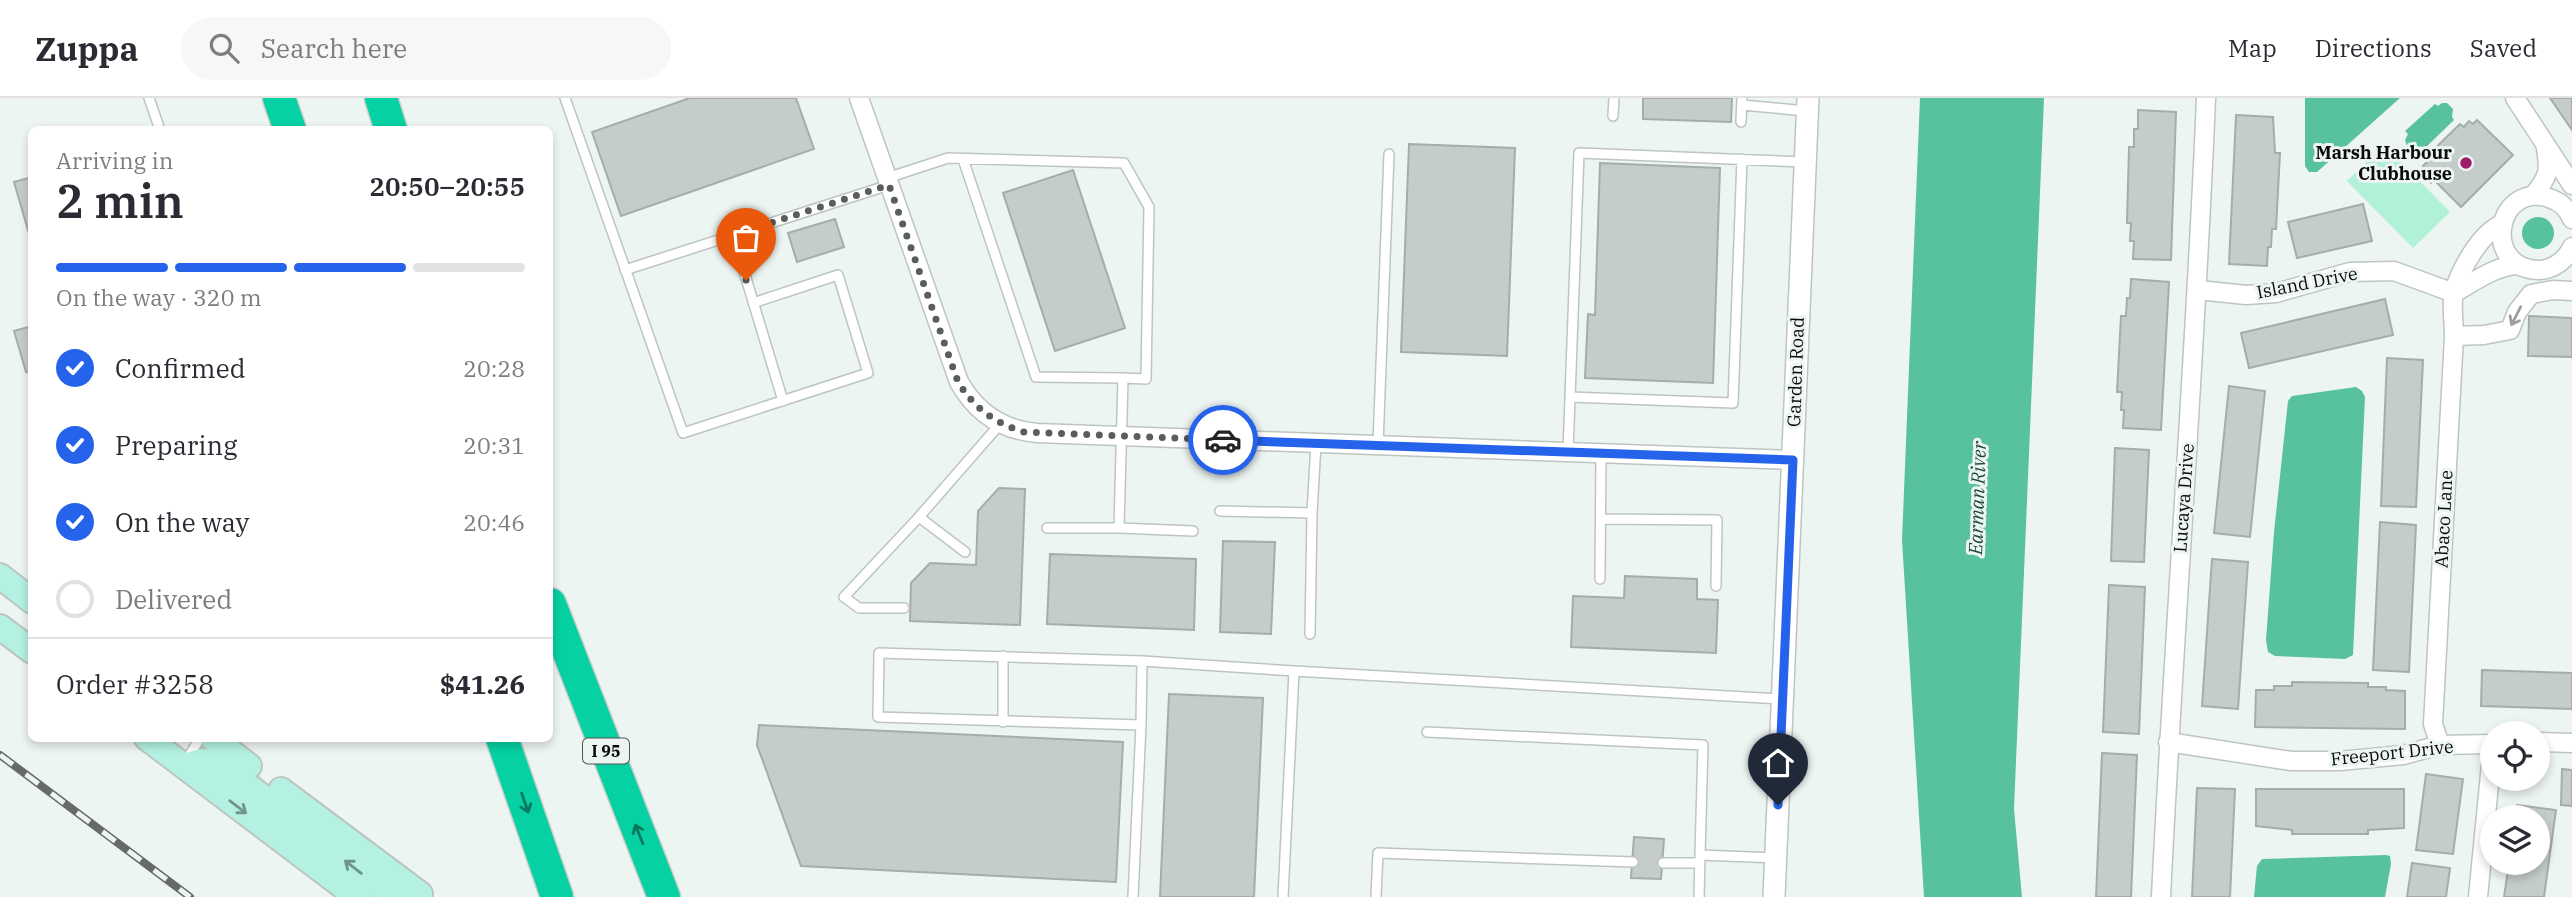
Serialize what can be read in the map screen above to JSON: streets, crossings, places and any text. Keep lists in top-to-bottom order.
{
  "streets": {
    "highway": ["I 95"],
    "street": [
      "Island Drive",
      "Garden Road",
      "Lucaya Drive",
      "Abaco Lane",
      "Freeport Drive"
    ]
  },
  "crossings": [
    ["Island Drive", "Lucaya Drive"],
    ["Island Drive", "Abaco Lane"],
    ["Lucaya Drive", "Freeport Drive"],
    ["Abaco Lane", "Freeport Drive"]
  ],
  "water": ["Earman River"],
  "places": ["Marsh Harbour Clubhouse"],
  "page": {
    "header": "Zuppa",
    "search": "Search here",
    "nav": ["Map", "Directions", "Saved"],
    "heading": ["2 min", "Arriving in", "20:50–20:55"],
    "panel": ["Order #3258", "$41.26"],
    "bar": "On the way · 320 m",
    "list": [
      ["Confirmed", "20:28"],
      ["Preparing", "20:31"],
      ["On the way", "20:46"],
      "Delivered"
    ]
  }
}
